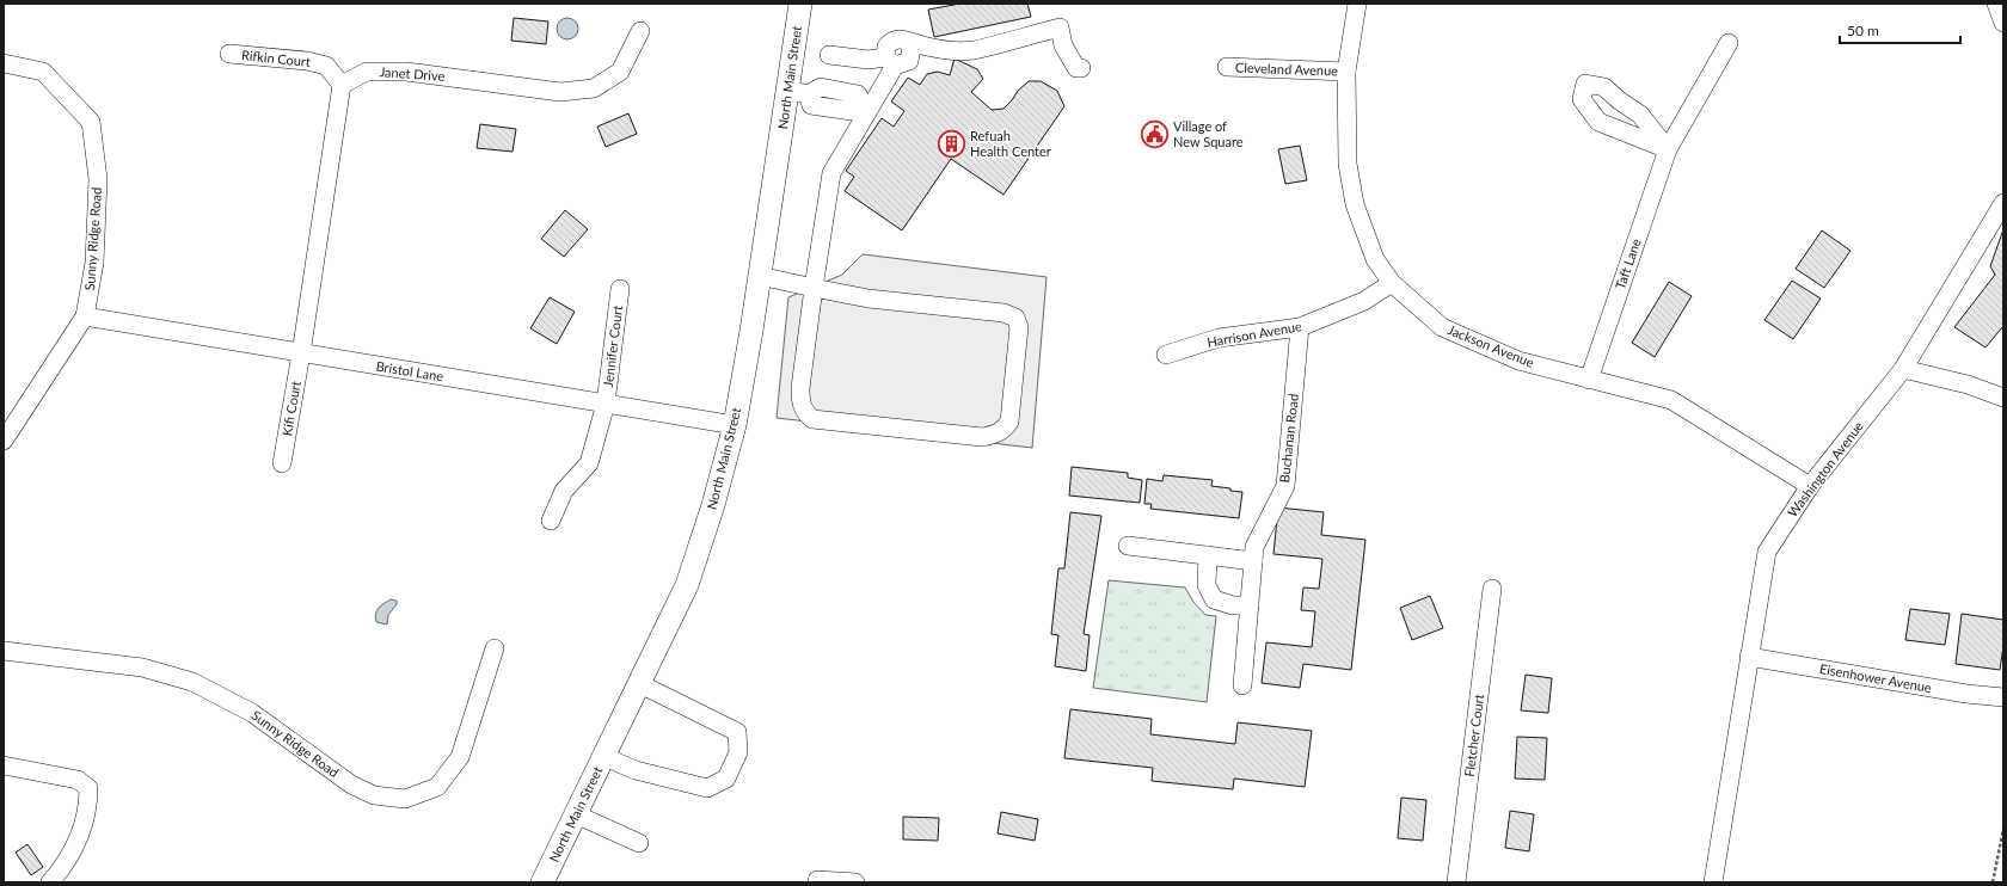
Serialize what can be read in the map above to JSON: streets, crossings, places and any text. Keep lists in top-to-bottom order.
{
  "streets": {
    "main road": ["North Main Street"],
    "street": [
      "Rifkin Court",
      "Cleveland Avenue",
      "Janet Drive",
      "Sunny Ridge Road",
      "Taft Lane",
      "Harrison Avenue",
      "Jennifer Court",
      "Jackson Avenue",
      "Bristol Lane",
      "Kifi Court",
      "Buchanan Road",
      "Washington Avenue",
      "Eisenhower Avenue",
      "Fletcher Court"
    ]
  },
  "crossings": [
    ["Rifkin Court", "Janet Drive"],
    ["Cleveland Avenue", "Jackson Avenue"],
    ["North Main Street", "Bristol Lane"],
    ["Sunny Ridge Road", "Bristol Lane"],
    ["Taft Lane", "Jackson Avenue"],
    ["Harrison Avenue", "Jackson Avenue"],
    ["Harrison Avenue", "Buchanan Road"],
    ["Jennifer Court", "Bristol Lane"],
    ["Jackson Avenue", "Washington Avenue"],
    ["Bristol Lane", "Kifi Court"],
    ["Washington Avenue", "Eisenhower Avenue"]
  ],
  "places": {
    "public building": ["Village of New Square"],
    "building": ["Refuah Health Center"]
  },
  "scale_bar": "50 m"
}
